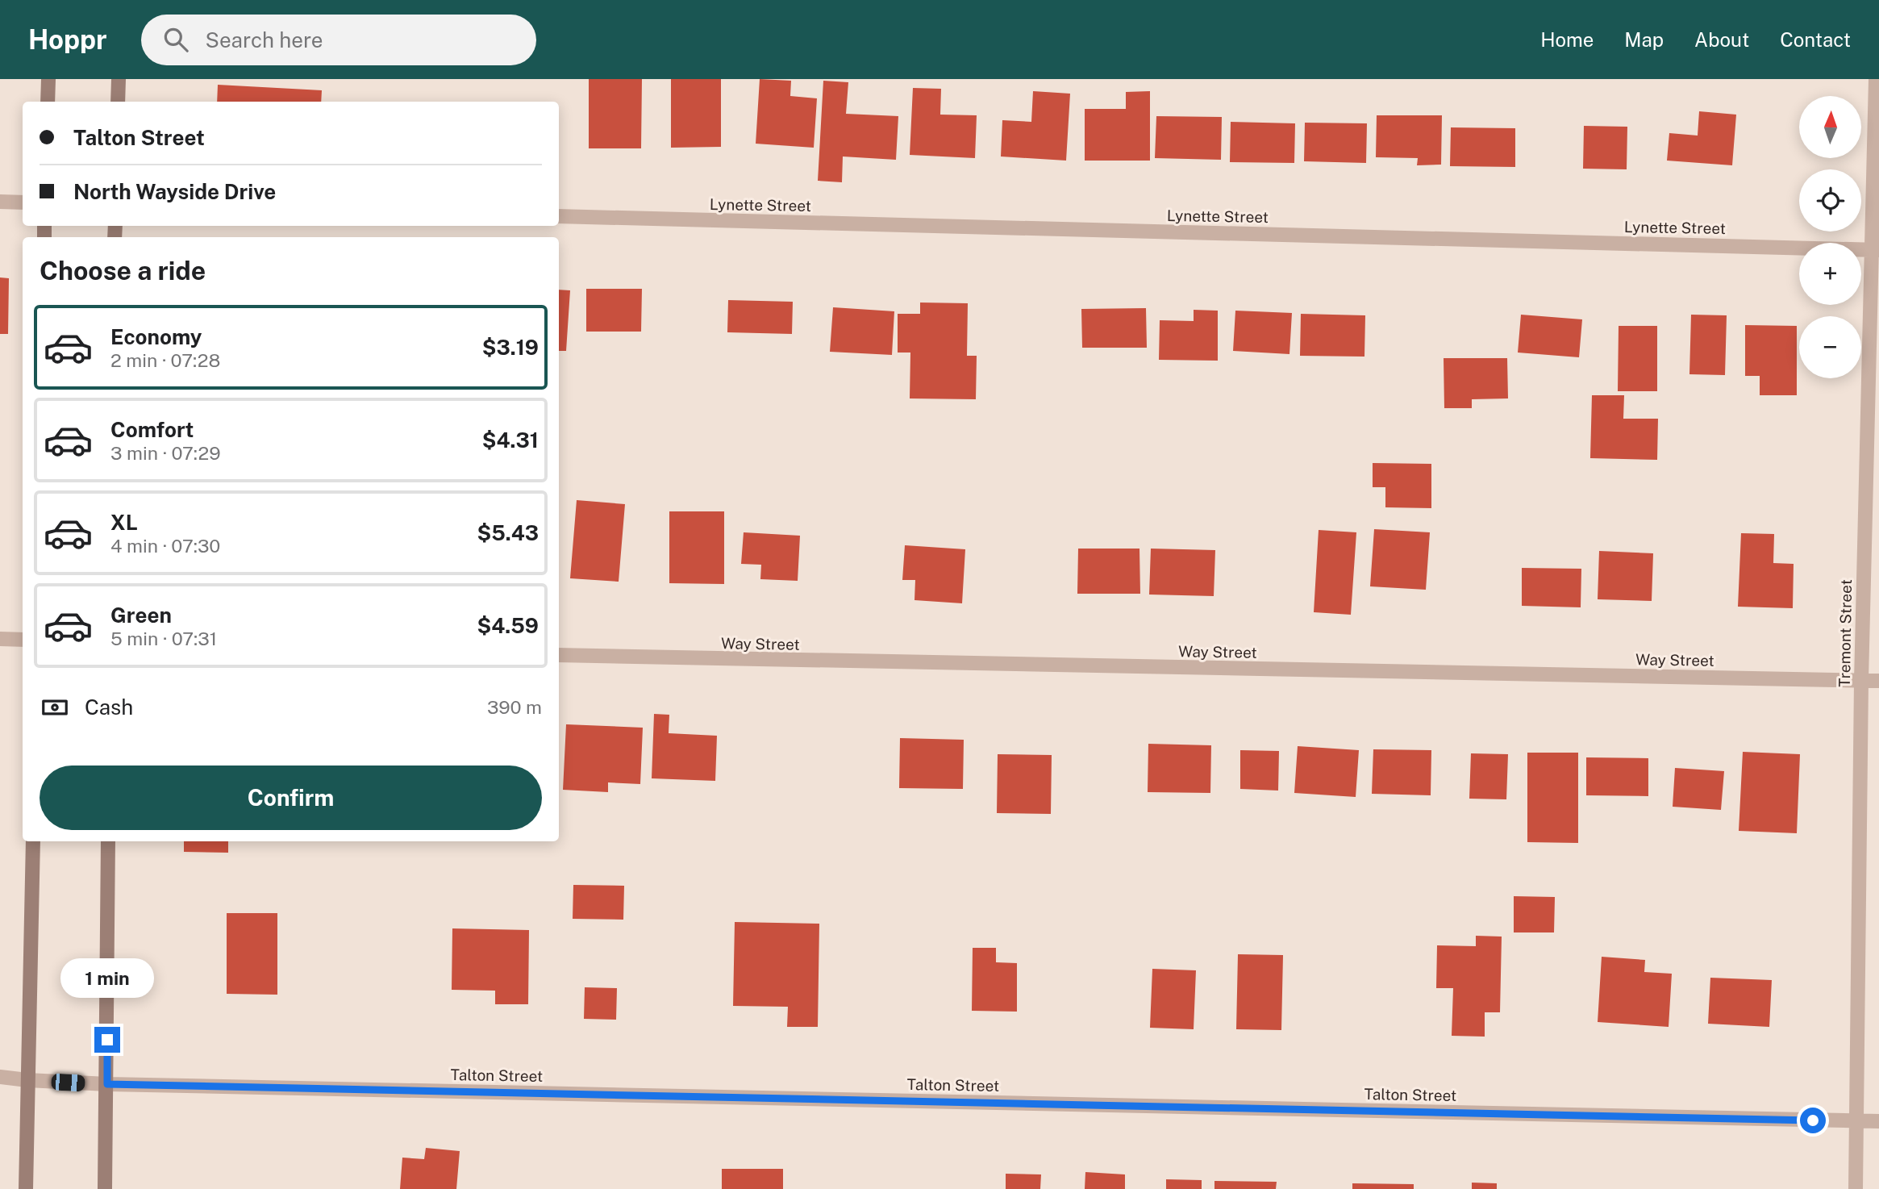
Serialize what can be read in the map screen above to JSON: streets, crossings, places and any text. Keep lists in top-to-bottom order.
{
  "streets": {
    "street": [
      "Lynette Street",
      "Tremont Street",
      "Way Street",
      "Talton Street"
    ]
  },
  "crossings": [
    ["Lynette Street", "Tremont Street"],
    ["Tremont Street", "Way Street"],
    ["Tremont Street", "Talton Street"]
  ],
  "north": "top",
  "page": {
    "header": "Hoppr",
    "search": "Search here",
    "nav": [
      "Home",
      "Map",
      "About",
      "Contact"
    ],
    "map_buttons": ["+", "−"],
    "banner": ["Talton Street", "North Wayside Drive"],
    "heading": "Choose a ride",
    "list": [
      {
        "name": "Economy",
        "note": "2 min · 07:28",
        "value": "$3.19"
      },
      {
        "name": "Comfort",
        "note": "3 min · 07:29",
        "value": "$4.31"
      },
      {
        "name": "XL",
        "note": "4 min · 07:30",
        "value": "$5.43"
      },
      {
        "name": "Green",
        "note": "5 min · 07:31",
        "value": "$4.59"
      }
    ],
    "pay": ["Cash", "390 m"],
    "buttons": "Confirm",
    "bubble": "1 min"
  }
}
